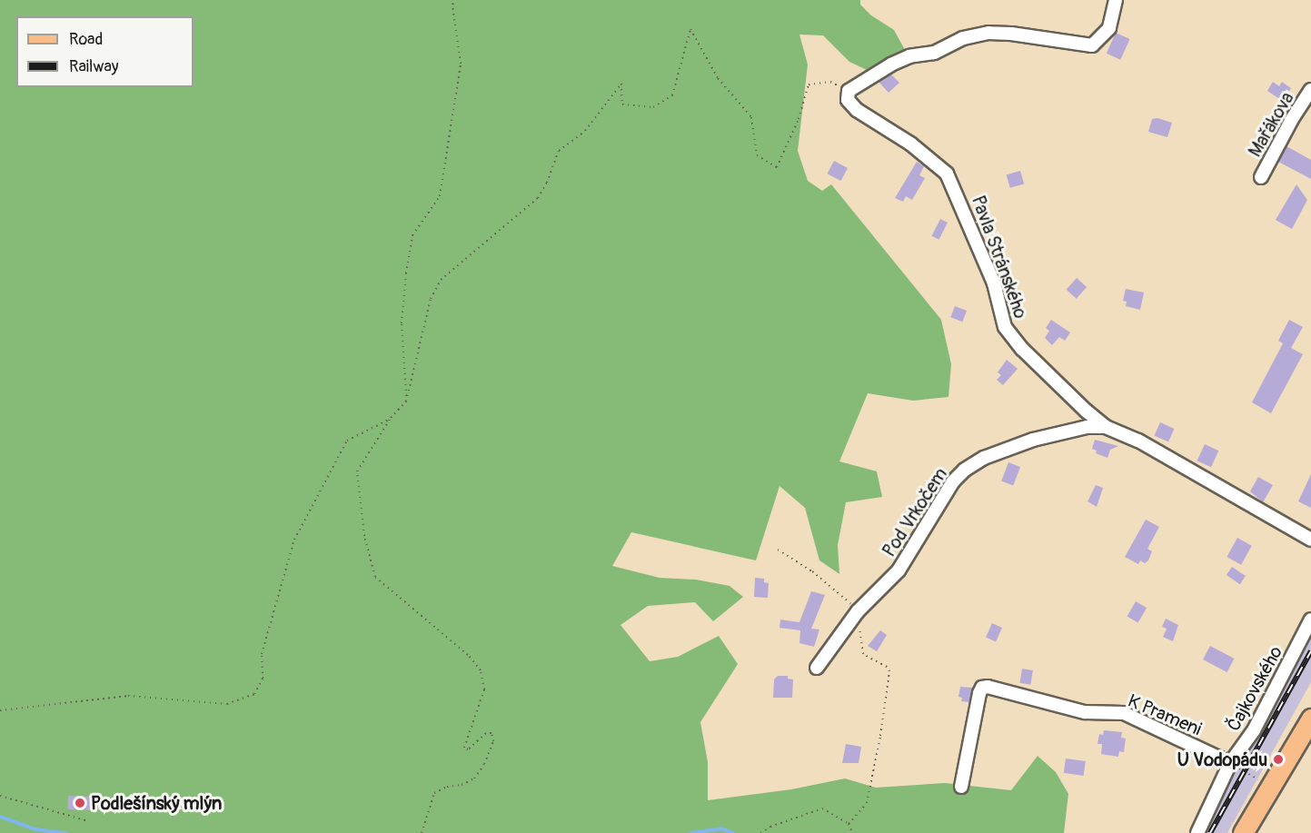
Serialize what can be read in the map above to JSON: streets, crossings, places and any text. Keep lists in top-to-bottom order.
{
  "streets": {
    "street": [
      "Mařákova",
      "Pavla Stránského",
      "Pod Vrkočem",
      "Čajkovského",
      "K Prameni"
    ]
  },
  "crossings": [
    ["Pavla Stránského", "Pod Vrkočem"],
    ["Čajkovského", "K Prameni"]
  ],
  "places": ["U Vodopádu", "Podlešínský mlýn"],
  "legend": ["Road", "Railway"]
}
